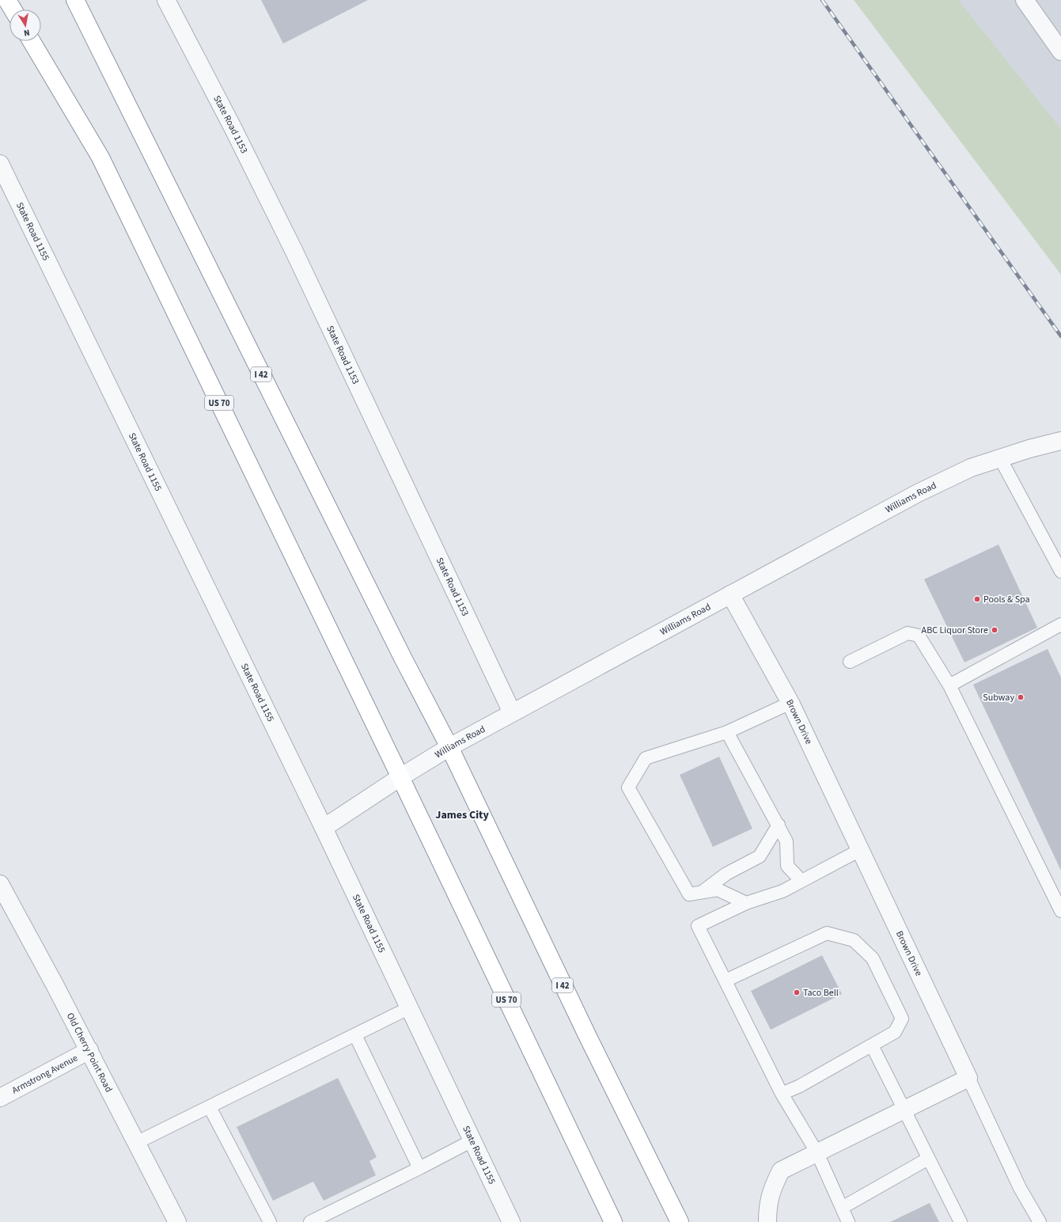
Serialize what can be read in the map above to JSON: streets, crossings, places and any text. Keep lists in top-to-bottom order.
{
  "streets": {
    "highway": ["I 42", "US 70"],
    "street": [
      "State Road 1153",
      "State Road 1155",
      "Williams Road",
      "Brown Drive",
      "Old Cherry Point Road",
      "Armstrong Avenue"
    ]
  },
  "crossings": [
    ["State Road 1153", "Williams Road"],
    ["State Road 1155", "Williams Road"],
    ["I 42", "Williams Road"],
    ["US 70", "Williams Road"],
    ["Williams Road", "Brown Drive"],
    ["Old Cherry Point Road", "Armstrong Avenue"]
  ],
  "districts": ["James City"],
  "places": [
    "Pools & Spa",
    "ABC Liquor Store",
    "Subway",
    "Taco Bell"
  ],
  "north": "bottom"
}
